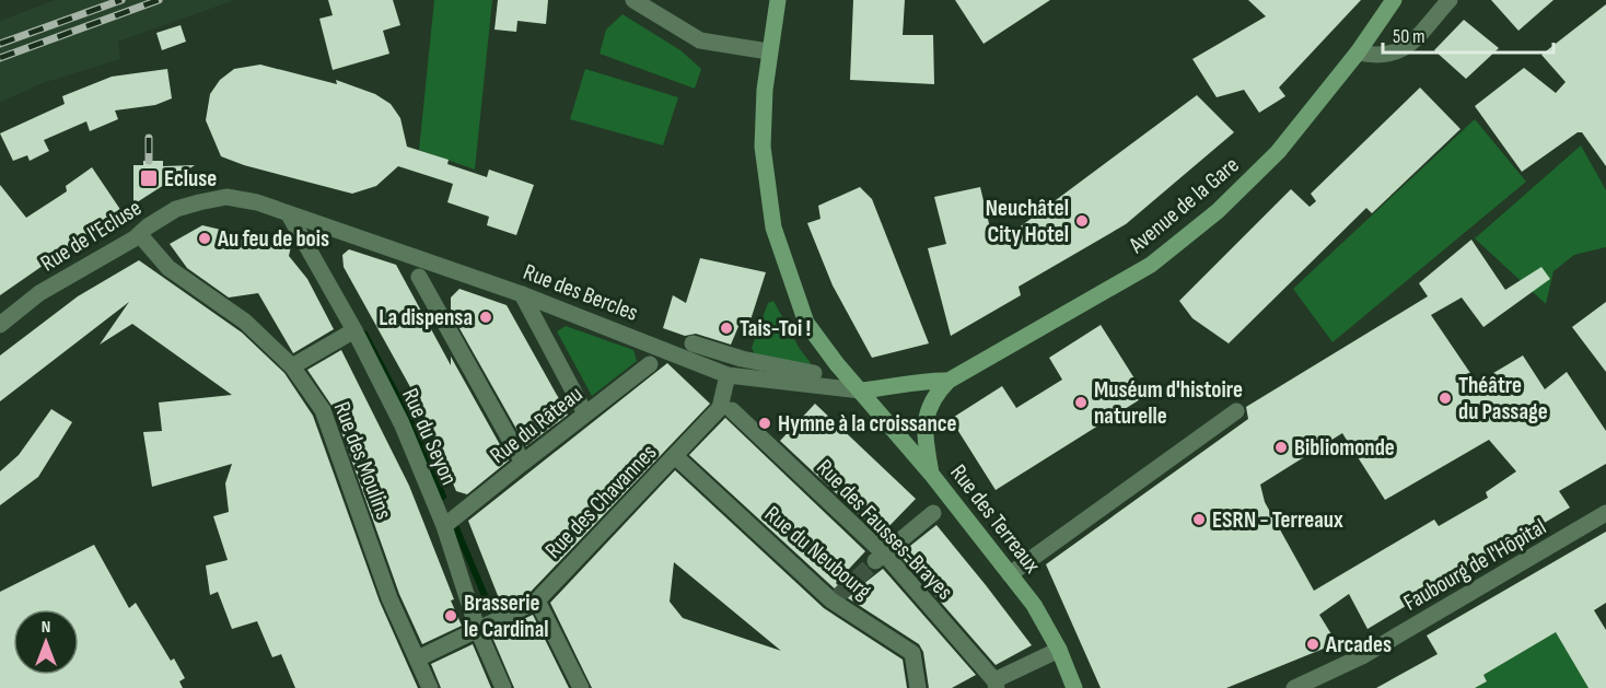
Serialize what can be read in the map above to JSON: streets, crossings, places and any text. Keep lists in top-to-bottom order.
{
  "streets": {
    "main road": ["Avenue de la Gare", "Rue des Terreaux"],
    "street": [
      "Rue de l'Ecluse",
      "Rue des Bercles",
      "Rue du Râteau",
      "Rue du Seyon",
      "Rue des Moulins",
      "Rue des Chavannes",
      "Rue des Fausses-Brayes",
      "Rue du Neubourg",
      "Faubourg de l'Hôpital"
    ]
  },
  "crossings": [
    ["Avenue de la Gare", "Rue des Bercles"],
    ["Avenue de la Gare", "Rue des Terreaux"],
    ["Rue de l'Ecluse", "Rue des Bercles"],
    ["Rue de l'Ecluse", "Rue du Seyon"],
    ["Rue de l'Ecluse", "Rue des Moulins"],
    ["Rue des Bercles", "Rue du Seyon"],
    ["Rue des Bercles", "Rue des Chavannes"],
    ["Rue des Bercles", "Rue des Terreaux"],
    ["Rue du Râteau", "Rue du Seyon"],
    ["Rue du Seyon", "Rue des Chavannes"],
    ["Rue des Moulins", "Rue des Chavannes"],
    ["Rue des Chavannes", "Rue du Neubourg"]
  ],
  "places": {
    "transit": ["Ecluse"],
    "other": [
      "Neuchâtel City Hotel",
      "Au feu de bois",
      "La dispensa",
      "Tais-Toi !",
      "Théâtre du Passage",
      "Muséum d'histoire naturelle",
      "Hymne à la croissance",
      "Bibliomonde",
      "ESRN - Terreaux",
      "Brasserie le Cardinal",
      "Arcades"
    ]
  },
  "scale_bar": "50 m",
  "north": "top"
}
